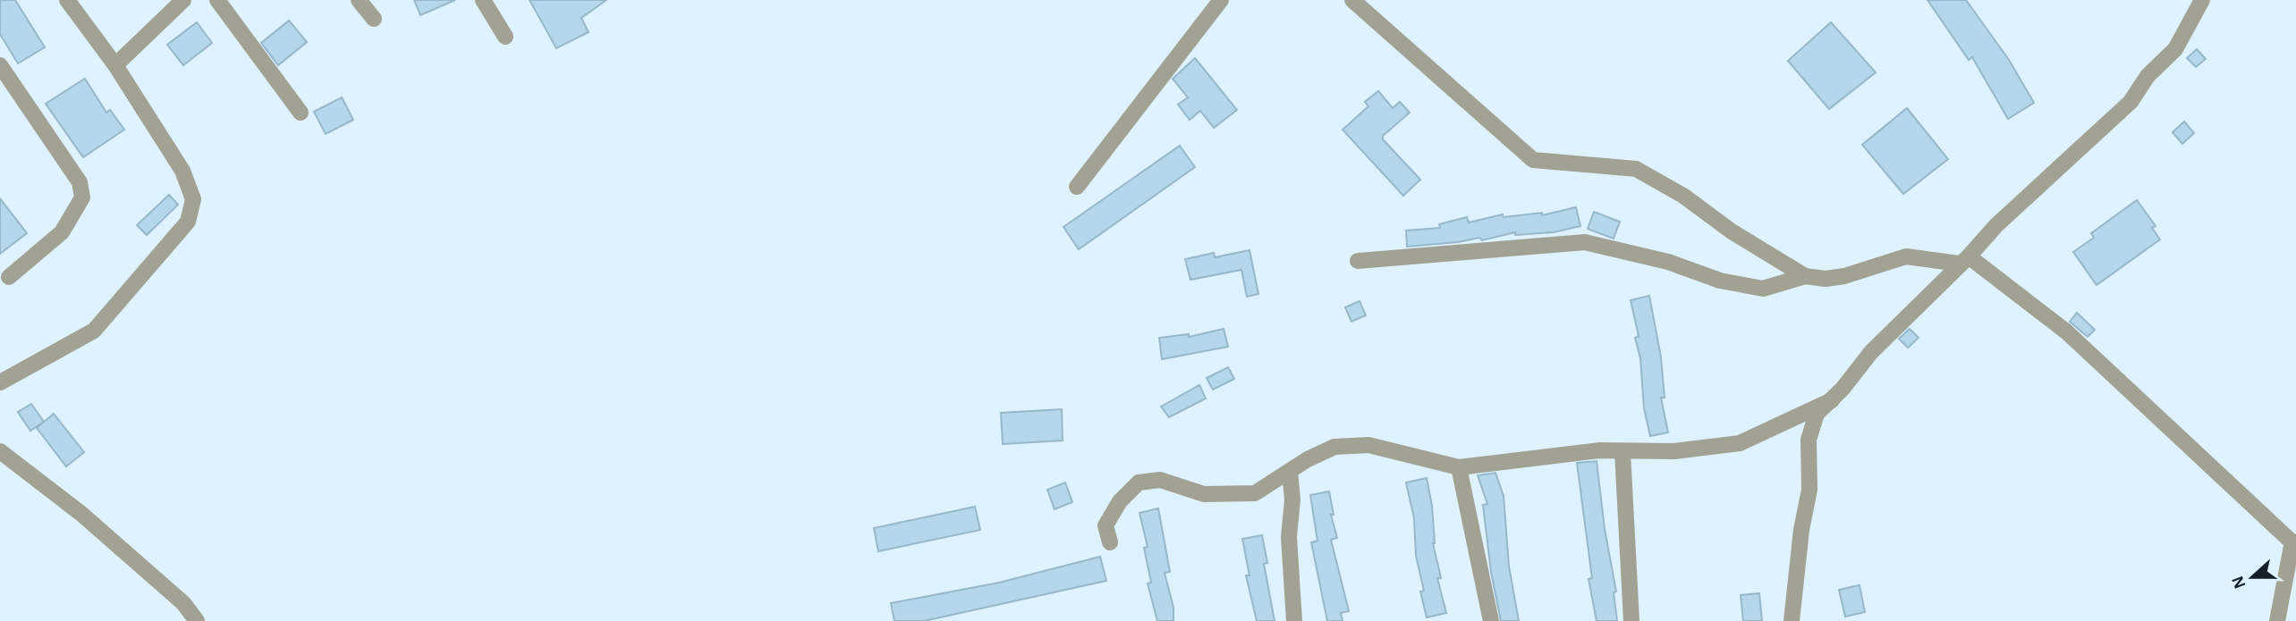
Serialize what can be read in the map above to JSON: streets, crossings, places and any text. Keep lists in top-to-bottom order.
{
  "north": "left"
}
